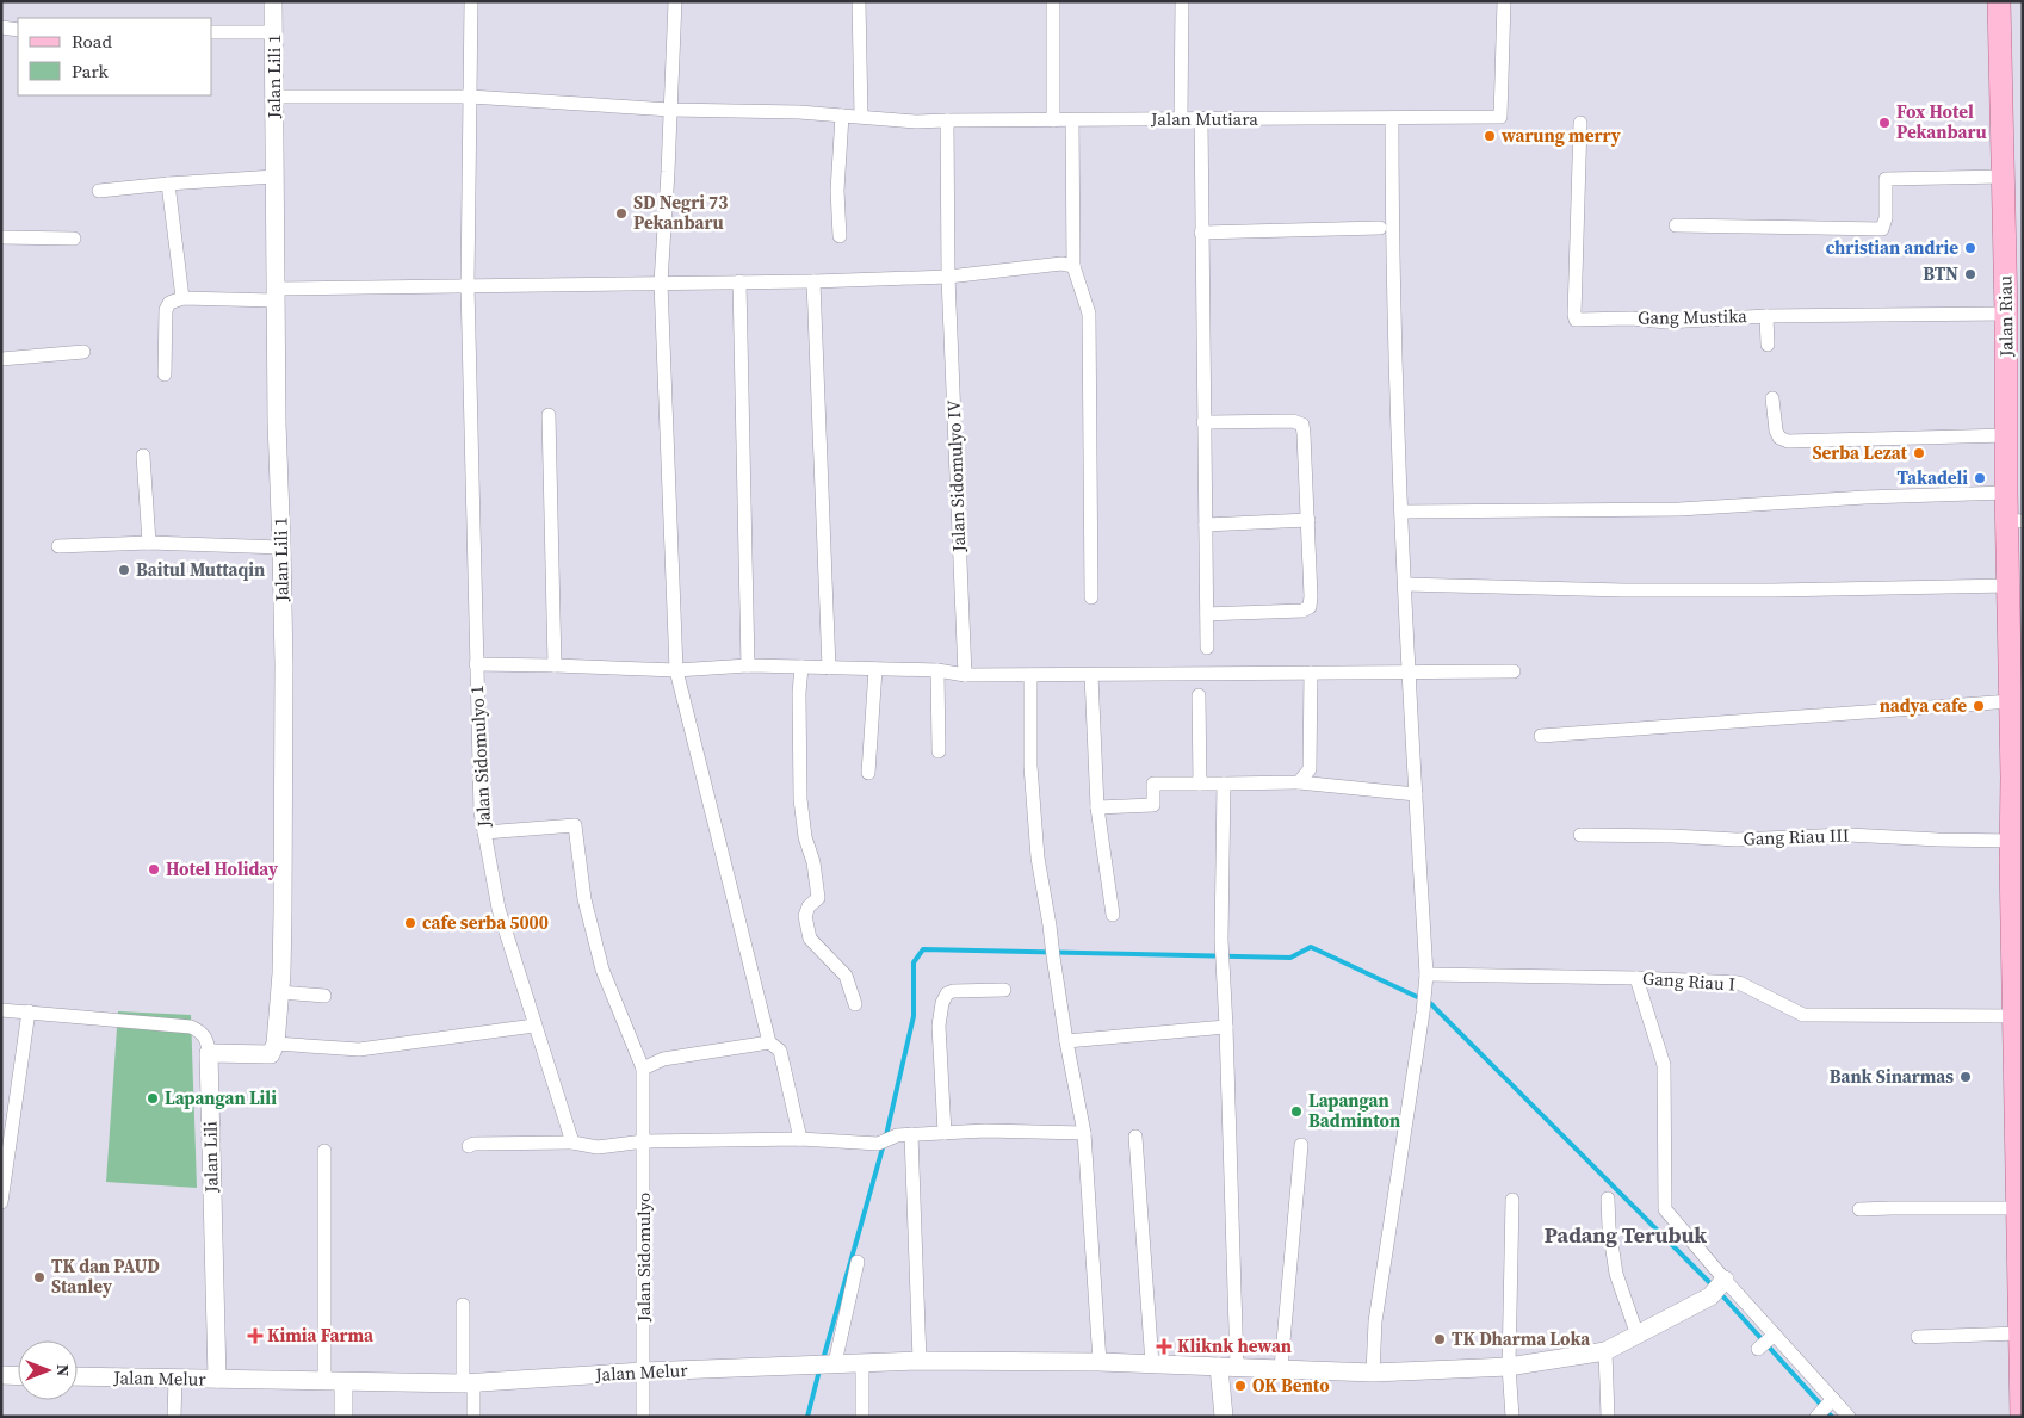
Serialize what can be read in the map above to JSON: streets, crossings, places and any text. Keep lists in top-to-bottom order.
{
  "streets": {
    "main road": ["Jalan Riau"],
    "street": [
      "Jalan Lili 1",
      "Jalan Mutiara",
      "Gang Mustika",
      "Jalan Sidomulyo IV",
      "Jalan Sidomulyo 1",
      "Gang Riau III",
      "Gang Riau I",
      "Jalan Lili",
      "Jalan Sidomulyo",
      "Jalan Melur"
    ]
  },
  "crossings": [
    ["Jalan Lili 1", "Jalan Mutiara"],
    ["Jalan Mutiara", "Jalan Sidomulyo 1"],
    ["Jalan Riau", "Gang Mustika"],
    ["Jalan Riau", "Gang Riau III"],
    ["Jalan Riau", "Gang Riau I"],
    ["Jalan Lili", "Jalan Melur"],
    ["Jalan Sidomulyo", "Jalan Melur"]
  ],
  "districts": ["Padang Terubuk"],
  "places": {
    "other": [
      "Fox Hotel Pekanbaru",
      "warung merry",
      "SD Negri 73 Pekanbaru",
      "christian andrie",
      "BTN",
      "Serba Lezat",
      "Takadeli",
      "Baitul Muttaqin",
      "nadya cafe",
      "Hotel Holiday",
      "cafe serba 5000",
      "Bank Sinarmas",
      "Lapangan Lili",
      "Lapangan Badminton",
      "TK dan PAUD Stanley",
      "TK Dharma Loka",
      "OK Bento"
    ],
    "health": ["Kimia Farma", "Kliknk hewan"]
  },
  "legend": ["Road", "Park"],
  "north": "right"
}
